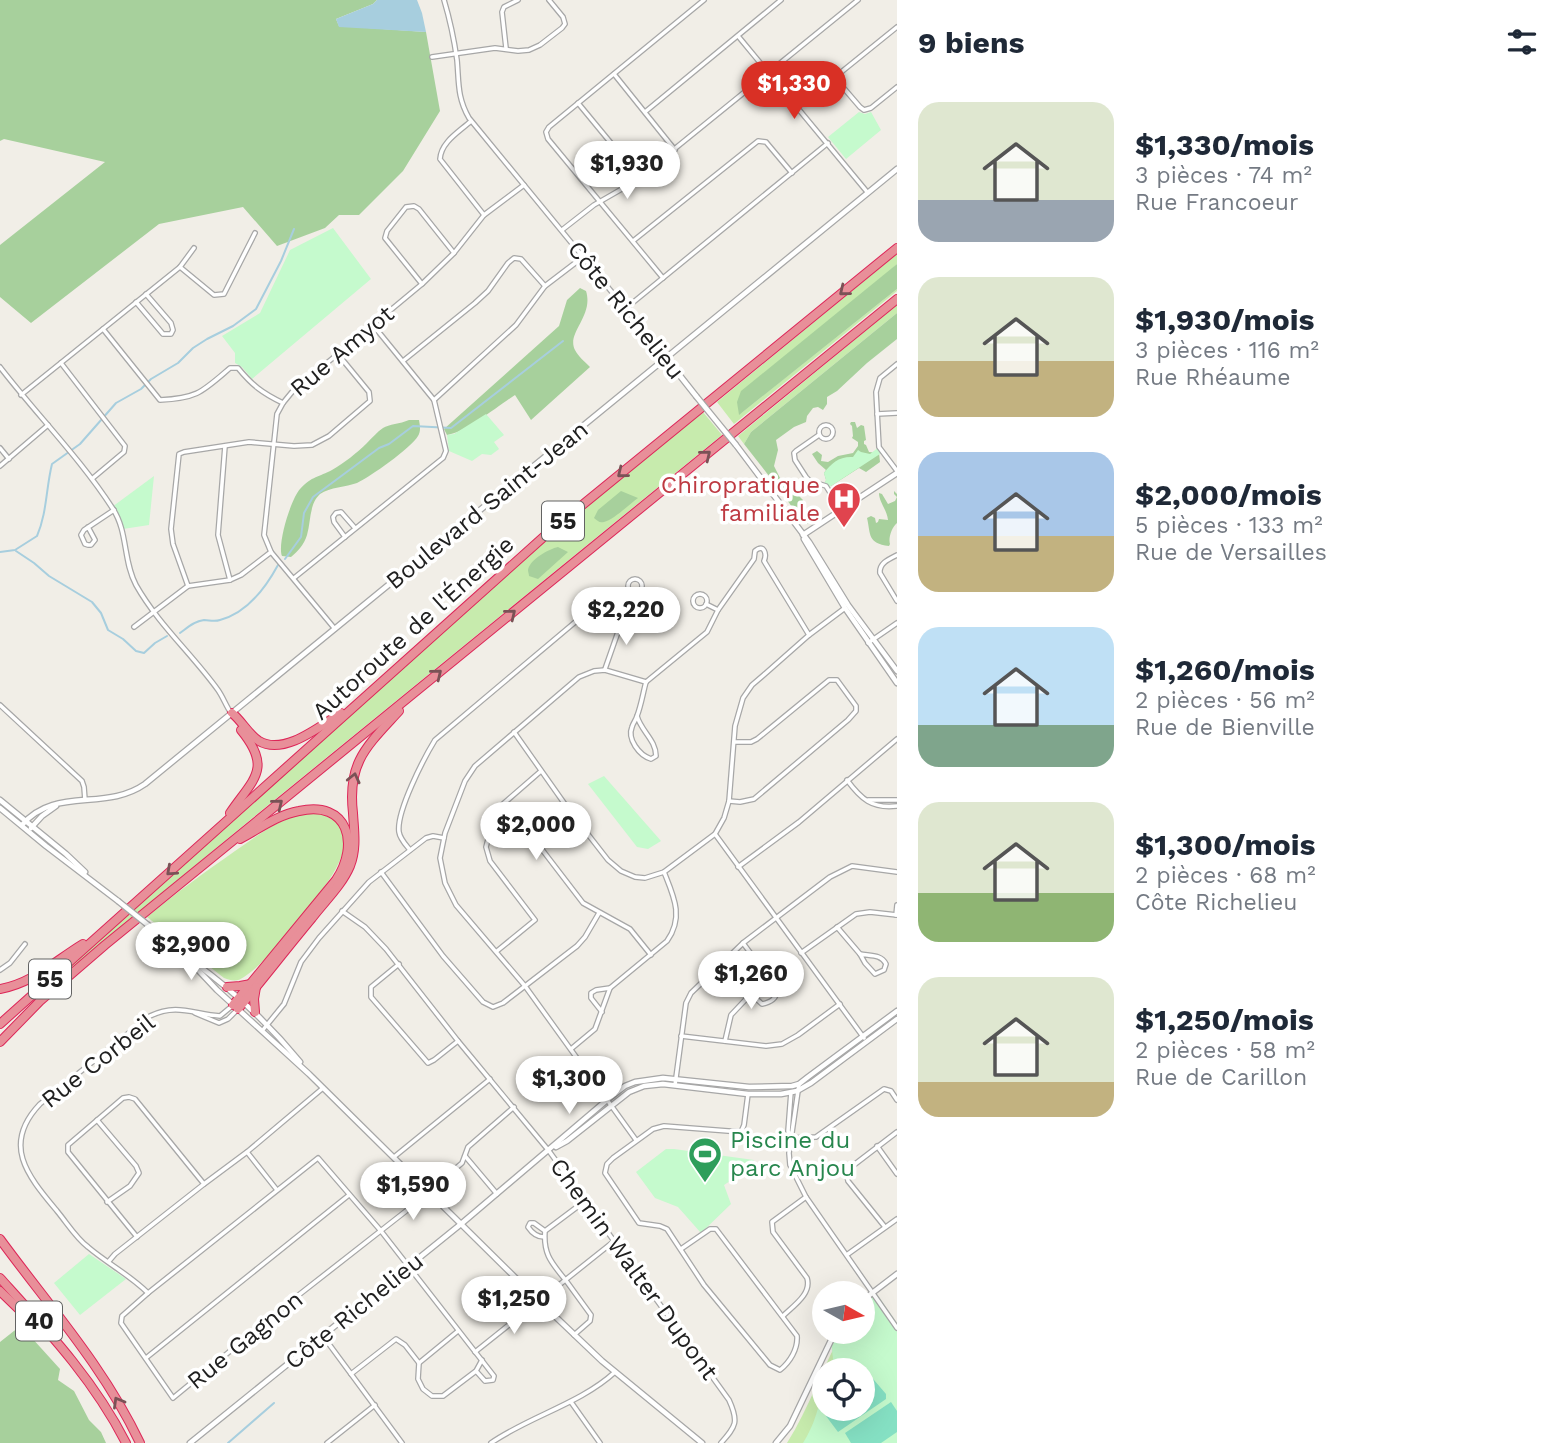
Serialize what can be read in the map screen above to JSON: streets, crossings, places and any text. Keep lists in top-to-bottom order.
{
  "streets": {
    "highway": ["55", "Autoroute de l'Énergie", "40"],
    "street": [
      "Côte Richelieu",
      "Rue Amyot",
      "Boulevard Saint-Jean",
      "Rue Corbeil",
      "Chemin Walter Dupont",
      "Rue Gagnon"
    ]
  },
  "crossings": [
    ["Côte Richelieu", "Rue Amyot"],
    ["Côte Richelieu", "Boulevard Saint-Jean"],
    ["Côte Richelieu", "Chemin Walter Dupont"],
    ["55", "Autoroute de l'Énergie"],
    ["Rue Corbeil", "Rue Gagnon"],
    ["Chemin Walter Dupont", "Rue Gagnon"]
  ],
  "places": {
    "hospital": ["Chiropratique familiale"],
    "sports": ["Piscine du parc Anjou"]
  },
  "north": "right",
  "page": {
    "heading": "9 biens",
    "price": [
      "$1,330",
      "$1,930",
      "$2,220",
      "$2,000",
      "$2,900",
      "$1,260",
      "$1,300",
      "$1,590",
      "$1,250"
    ],
    "list": [
      {
        "name": "$1,330/mois",
        "note": "3 pièces · 74 m² · Rue Francoeur"
      },
      {
        "name": "$1,930/mois",
        "note": "3 pièces · 116 m² · Rue Rhéaume"
      },
      {
        "name": "$2,000/mois",
        "note": "5 pièces · 133 m² · Rue de Versailles"
      },
      {
        "name": "$1,260/mois",
        "note": "2 pièces · 56 m² · Rue de Bienville"
      },
      {
        "name": "$1,300/mois",
        "note": "2 pièces · 68 m² · Côte Richelieu"
      },
      {
        "name": "$1,250/mois",
        "note": "2 pièces · 58 m² · Rue de Carillon"
      }
    ]
  }
}
